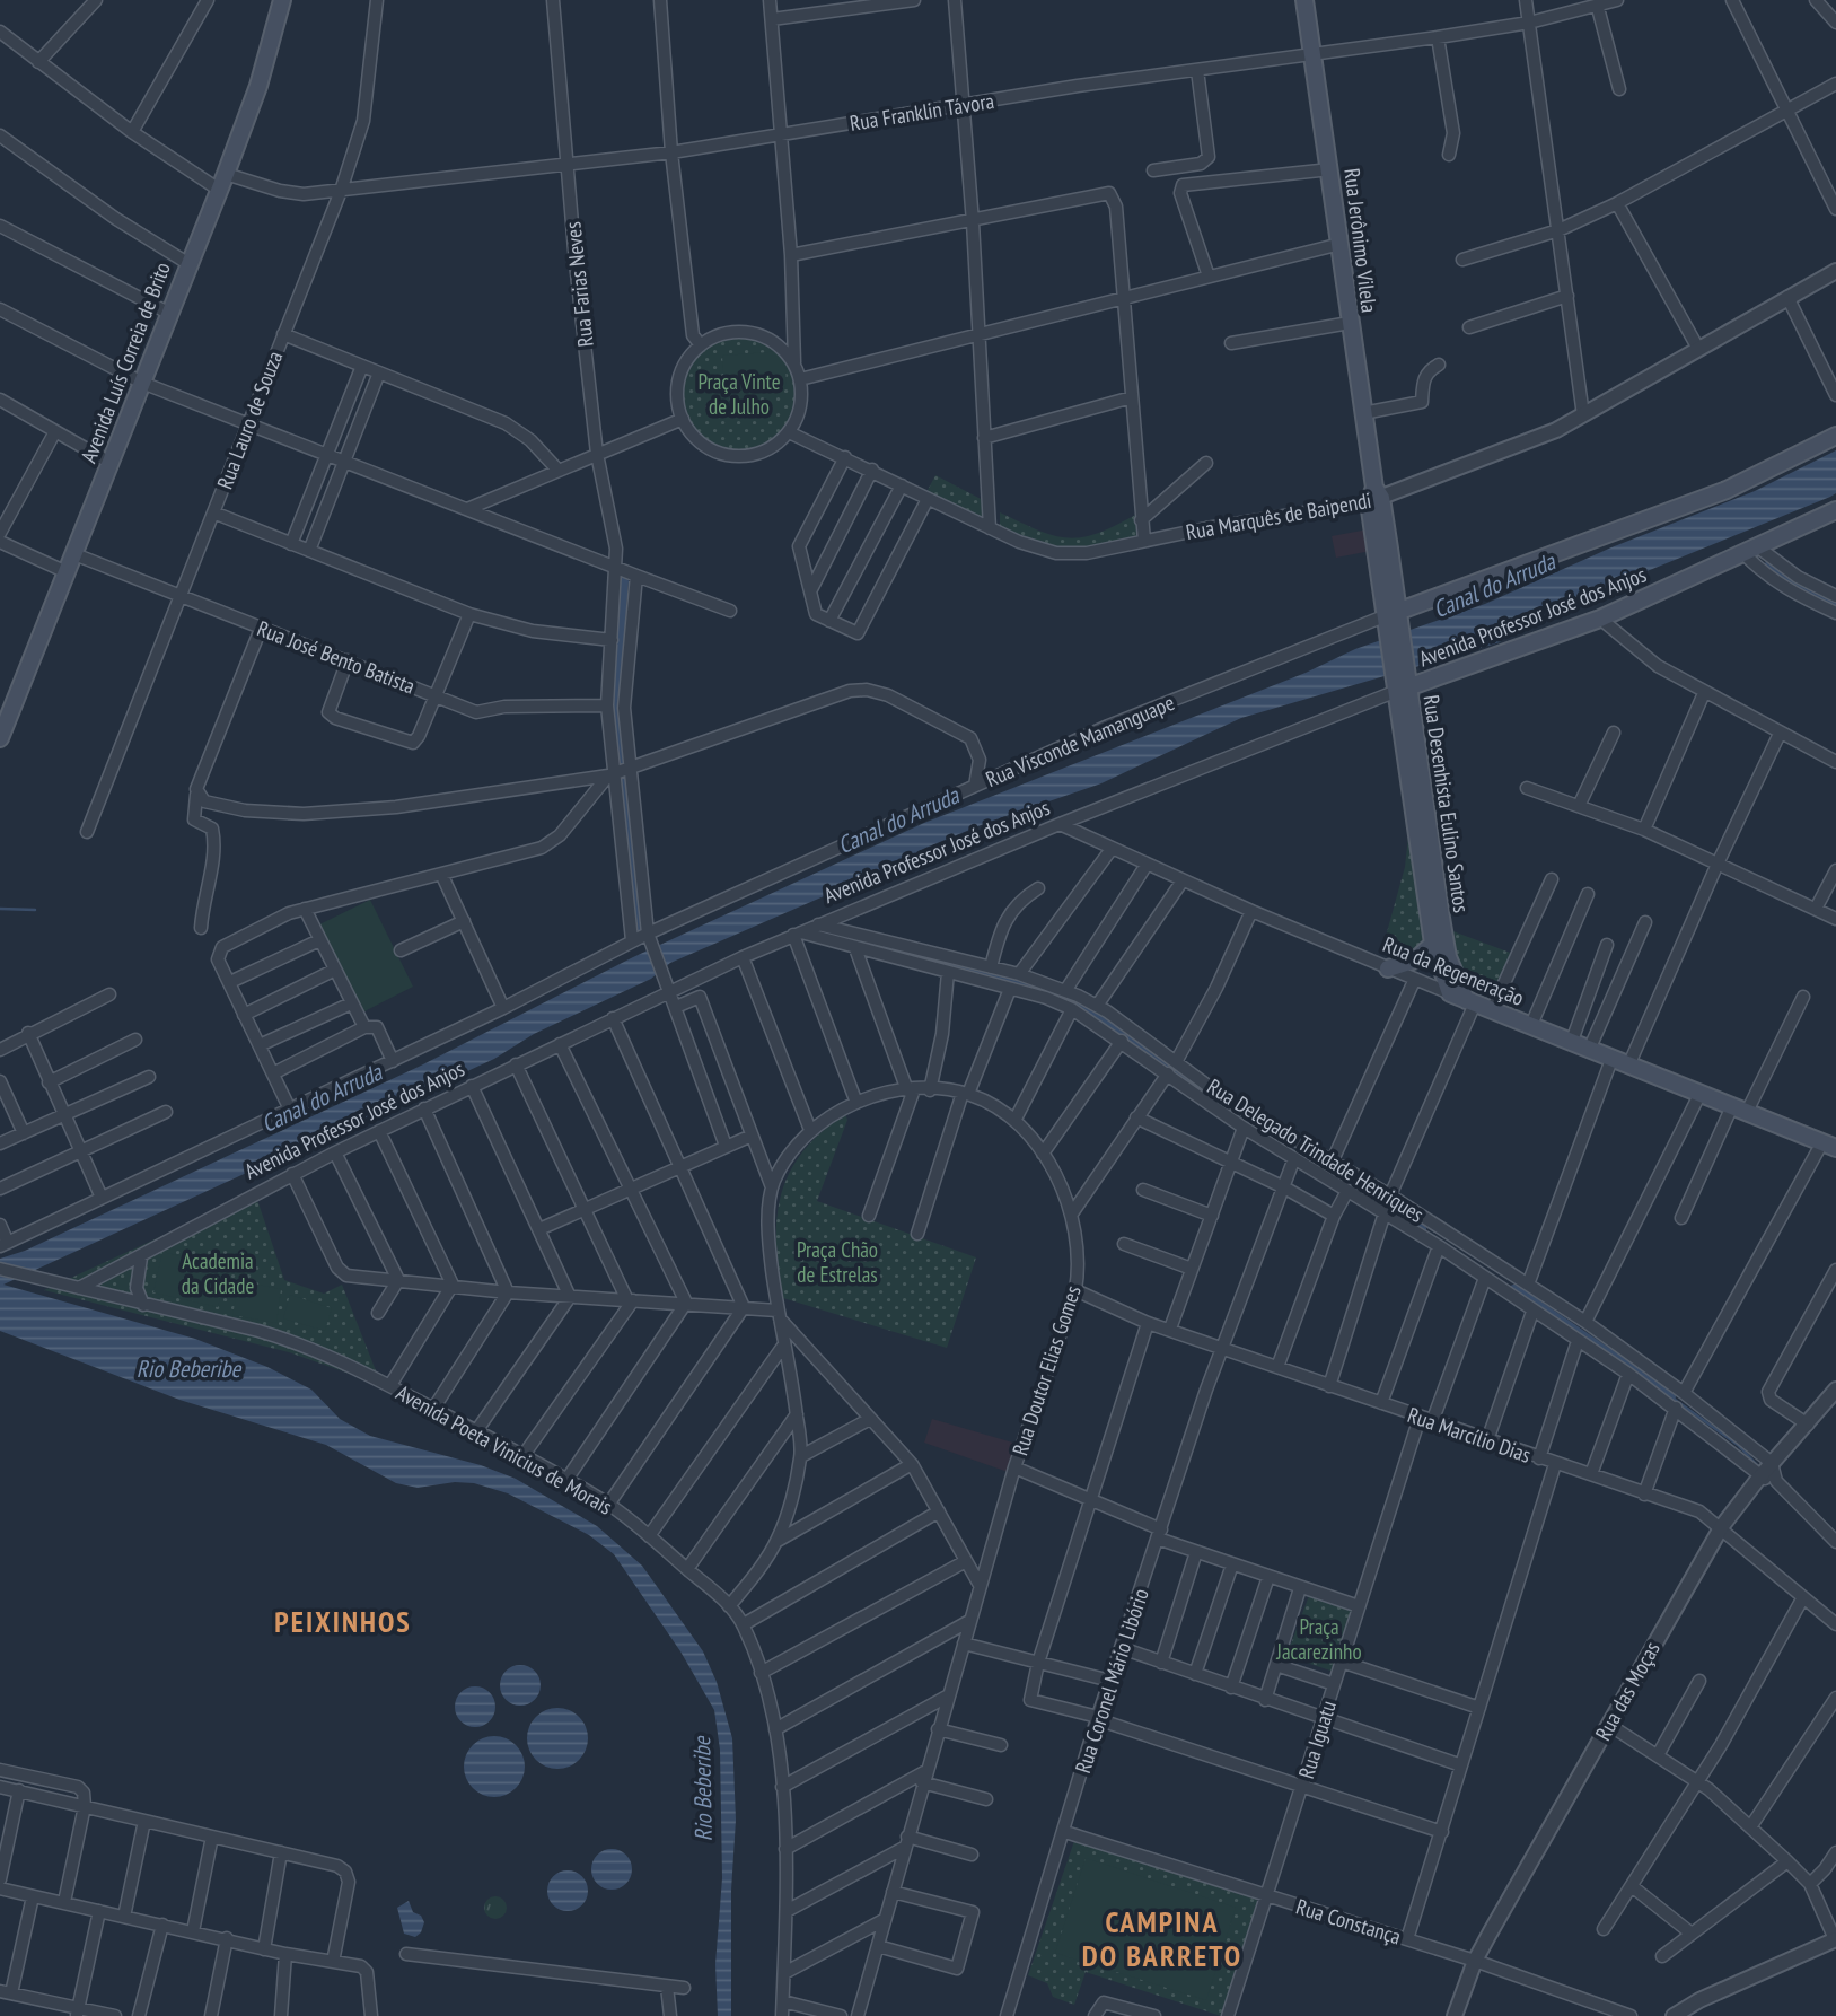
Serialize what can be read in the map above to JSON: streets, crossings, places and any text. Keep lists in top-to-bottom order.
{
  "streets": {
    "main road": [
      "Rua Jerônimo Vilela",
      "Avenida Luís Correia de Brito",
      "Avenida Professor José dos Anjos",
      "Rua Desenhista Eulino Santos",
      "Rua da Regeneração"
    ],
    "street": [
      "Rua Franklin Távora",
      "Rua Farias Neves",
      "Rua Lauro de Souza",
      "Rua Marquês de Baipendi",
      "Rua José Bento Batista",
      "Rua Visconde Mamanguape",
      "Rua Delegado Trindade Henriques",
      "Rua Doutor Elias Gomes",
      "Rua Marcílio Dias",
      "Avenida Poeta Vinicius de Morais",
      "Rua Coronel Mário Libório",
      "Rua das Moças",
      "Rua Iguatu",
      "Rua Constança"
    ]
  },
  "crossings": [
    ["Rua Franklin Távora", "Rua Jerônimo Vilela"],
    ["Rua Franklin Távora", "Rua Farias Neves"],
    ["Rua Franklin Távora", "Avenida Luís Correia de Brito"],
    ["Rua Franklin Távora", "Rua Lauro de Souza"],
    ["Rua Jerônimo Vilela", "Rua Marquês de Baipendi"],
    ["Rua Jerônimo Vilela", "Rua Visconde Mamanguape"],
    ["Rua Jerônimo Vilela", "Rua Desenhista Eulino Santos"],
    ["Rua Farias Neves", "Avenida Professor José dos Anjos"],
    ["Rua Farias Neves", "Rua José Bento Batista"],
    ["Rua Farias Neves", "Rua Visconde Mamanguape"],
    ["Avenida Luís Correia de Brito", "Rua José Bento Batista"],
    ["Rua Lauro de Souza", "Rua José Bento Batista"],
    ["Avenida Professor José dos Anjos", "Rua Visconde Mamanguape"],
    ["Avenida Professor José dos Anjos", "Rua Desenhista Eulino Santos"],
    ["Avenida Professor José dos Anjos", "Rua da Regeneração"],
    ["Avenida Professor José dos Anjos", "Rua Delegado Trindade Henriques"],
    ["Avenida Professor José dos Anjos", "Avenida Poeta Vinicius de Morais"],
    ["Rua Visconde Mamanguape", "Rua Desenhista Eulino Santos"],
    ["Rua Desenhista Eulino Santos", "Rua da Regeneração"],
    ["Rua Delegado Trindade Henriques", "Rua Coronel Mário Libório"],
    ["Rua Delegado Trindade Henriques", "Rua das Moças"],
    ["Rua Doutor Elias Gomes", "Rua Marcílio Dias"],
    ["Rua Doutor Elias Gomes", "Avenida Poeta Vinicius de Morais"],
    ["Rua Marcílio Dias", "Rua Coronel Mário Libório"],
    ["Rua Marcílio Dias", "Rua das Moças"],
    ["Rua Marcílio Dias", "Rua Iguatu"],
    ["Rua Coronel Mário Libório", "Rua Constança"],
    ["Rua das Moças", "Rua Constança"],
    ["Rua Iguatu", "Rua Constança"]
  ],
  "districts": ["PEIXINHOS", "CAMPINA DO BARRETO"],
  "water": ["Canal do Arruda", "Rio Beberibe"],
  "parks": [
    "Praça Vinte de Julho",
    "Praça Chão de Estrelas",
    "Academia da Cidade",
    "Praça Jacarezinho"
  ]
}
